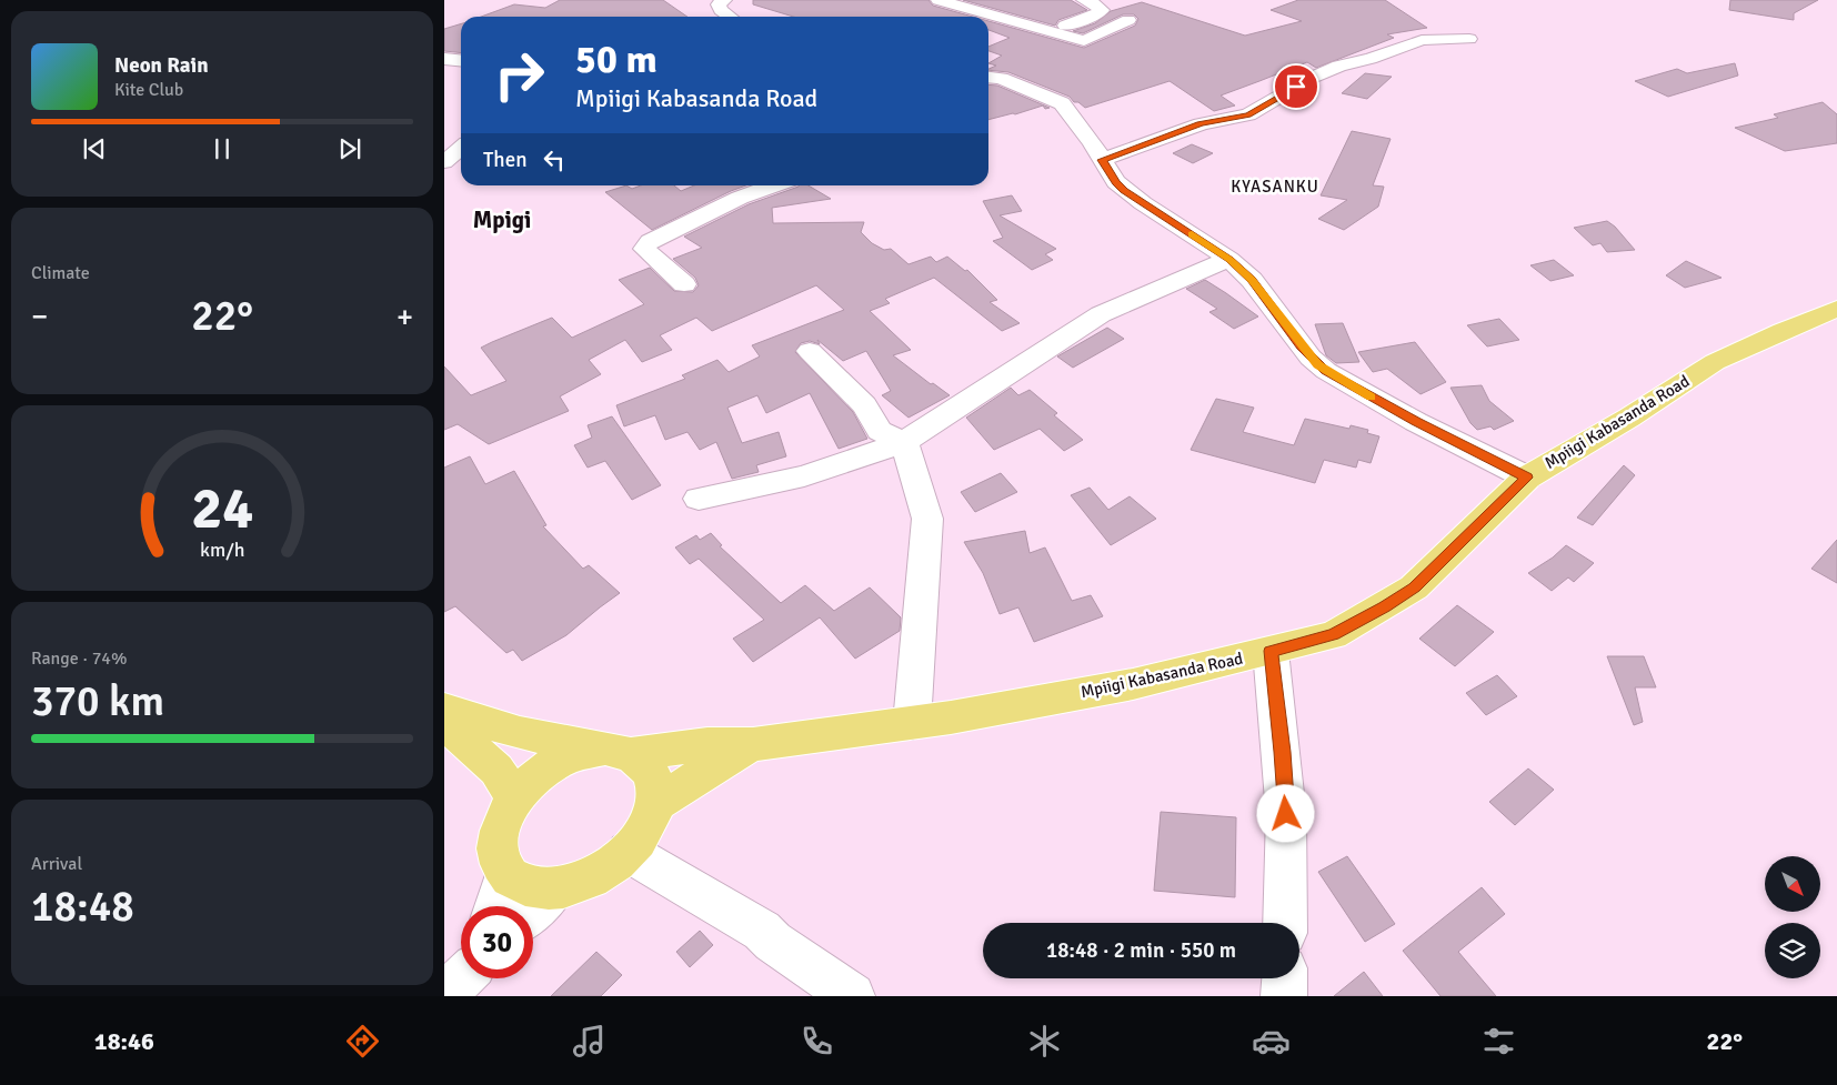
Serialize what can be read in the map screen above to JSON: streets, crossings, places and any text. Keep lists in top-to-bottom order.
{
  "streets": {
    "main road": ["Mpiigi Kabasanda Road"]
  },
  "districts": ["KYASANKU", "Mpigi"],
  "north": "bottom right",
  "page": {
    "turn": ["50 m", "Mpiigi Kabasanda Road"],
    "song": ["Neon Rain", "Kite Club"],
    "then": "Then",
    "tile": [
      "Climate",
      ["Range · 74%", "370 km"],
      ["Arrival", "18:48"]
    ],
    "heat": ["−", "22°", "+"],
    "limit": "30",
    "trip": "18:48 · 2 min · 550 m",
    "tabs": ["18:46", "22°"],
    "gauge": ["24", "km/h"]
  }
}
